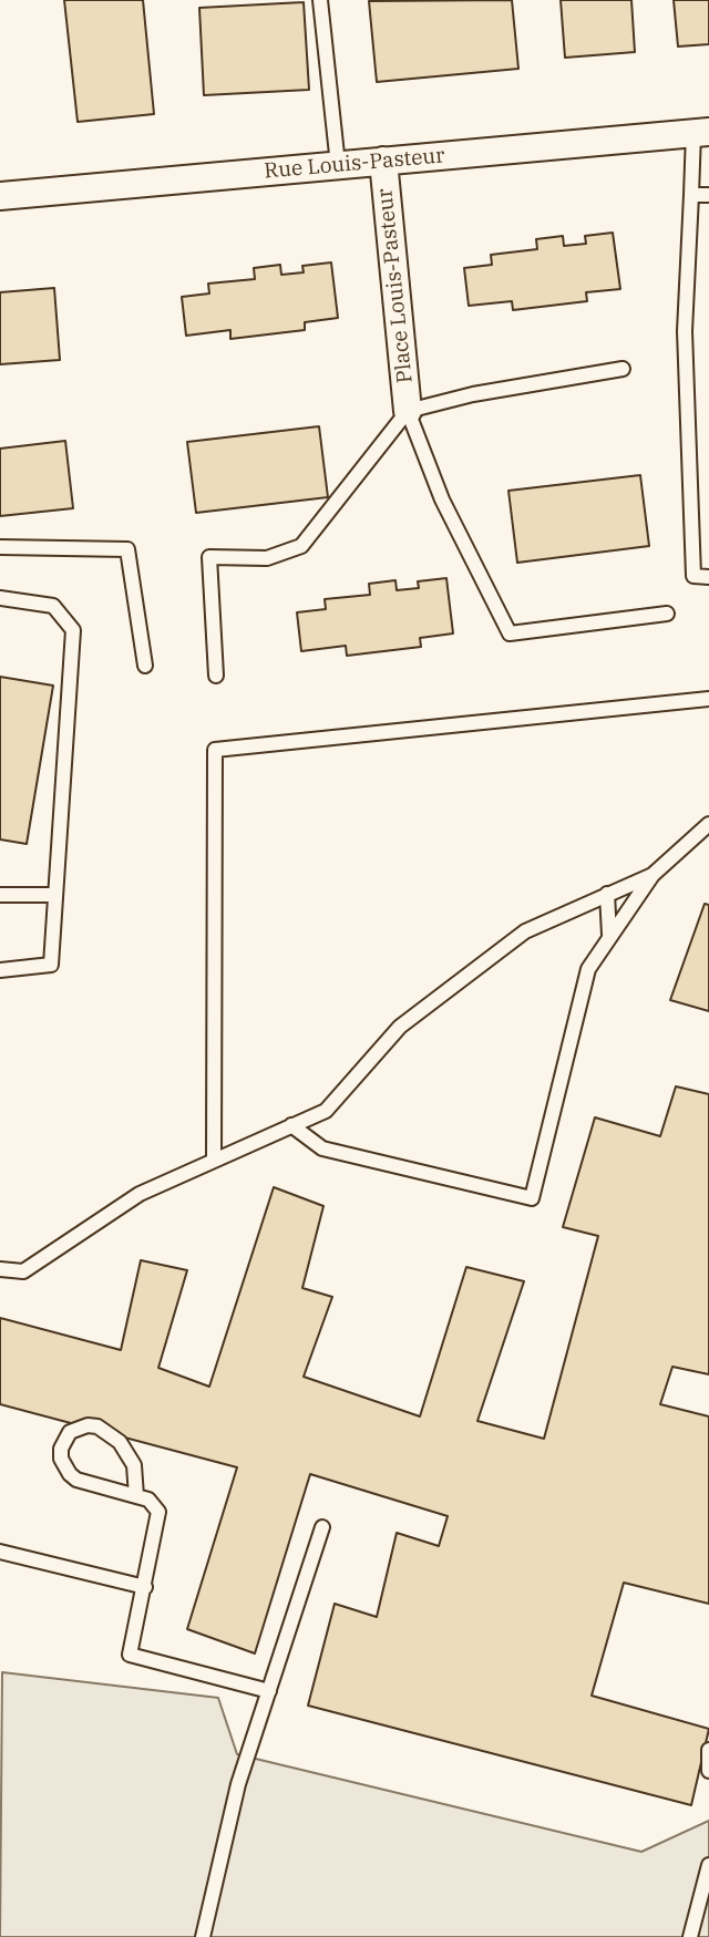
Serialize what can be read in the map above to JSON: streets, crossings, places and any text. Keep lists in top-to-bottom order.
{
  "streets": {
    "street": ["Rue Louis-Pasteur", "Place Louis-Pasteur"]
  },
  "crossings": [
    ["Rue Louis-Pasteur", "Place Louis-Pasteur"]
  ]
}
